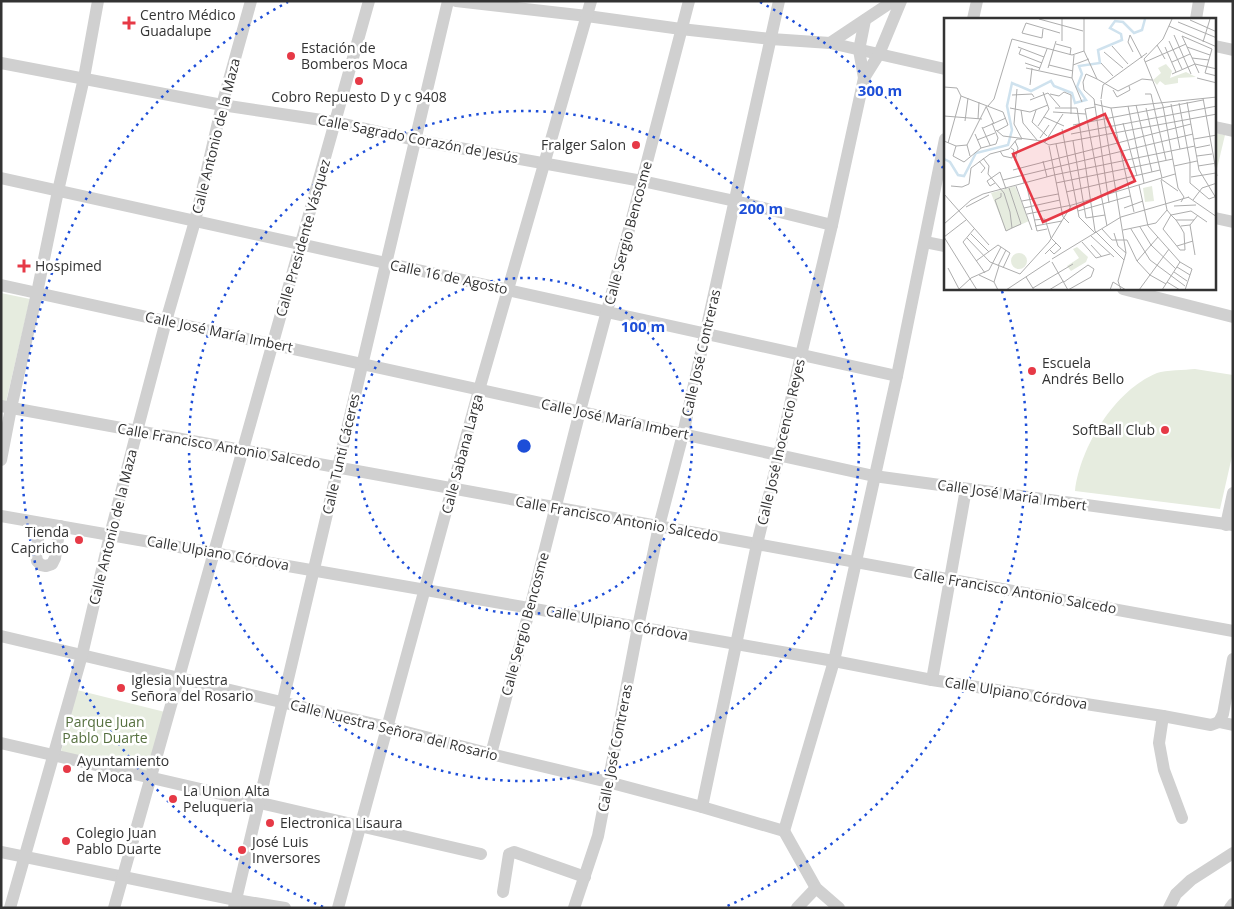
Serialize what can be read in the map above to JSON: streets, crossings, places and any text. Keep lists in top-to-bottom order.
{
  "streets": {
    "street": [
      "Calle Antonio de la Maza",
      "Calle Sagrado Corazón de Jesús",
      "Calle Sergio Bencosme",
      "Calle Presidente Vásquez",
      "Calle 16 de Agosto",
      "Calle José María Imbert",
      "Calle José Contreras",
      "Calle José Inocencio Reyes",
      "Calle Francisco Antonio Salcedo",
      "Calle Tunti Cáceres",
      "Calle Sabana Larga",
      "Calle Ulpiano Córdova",
      "Calle Nuestra Señora del Rosario"
    ]
  },
  "crossings": [
    ["Calle Antonio de la Maza", "Calle Sagrado Corazón de Jesús"],
    ["Calle Antonio de la Maza", "Calle 16 de Agosto"],
    ["Calle Antonio de la Maza", "Calle José María Imbert"],
    ["Calle Antonio de la Maza", "Calle Francisco Antonio Salcedo"],
    ["Calle Antonio de la Maza", "Calle Ulpiano Córdova"],
    ["Calle Antonio de la Maza", "Calle Nuestra Señora del Rosario"],
    ["Calle Sagrado Corazón de Jesús", "Calle Sergio Bencosme"],
    ["Calle Sagrado Corazón de Jesús", "Calle Presidente Vásquez"],
    ["Calle Sagrado Corazón de Jesús", "Calle José Contreras"],
    ["Calle Sagrado Corazón de Jesús", "Calle José Inocencio Reyes"],
    ["Calle Sagrado Corazón de Jesús", "Calle Tunti Cáceres"],
    ["Calle Sagrado Corazón de Jesús", "Calle Sabana Larga"],
    ["Calle Sergio Bencosme", "Calle 16 de Agosto"],
    ["Calle Sergio Bencosme", "Calle José María Imbert"],
    ["Calle Sergio Bencosme", "Calle Francisco Antonio Salcedo"],
    ["Calle Sergio Bencosme", "Calle Ulpiano Córdova"],
    ["Calle Sergio Bencosme", "Calle Nuestra Señora del Rosario"],
    ["Calle Presidente Vásquez", "Calle 16 de Agosto"],
    ["Calle Presidente Vásquez", "Calle José María Imbert"],
    ["Calle Presidente Vásquez", "Calle Francisco Antonio Salcedo"],
    ["Calle Presidente Vásquez", "Calle Ulpiano Córdova"],
    ["Calle Presidente Vásquez", "Calle Nuestra Señora del Rosario"],
    ["Calle 16 de Agosto", "Calle José Contreras"],
    ["Calle 16 de Agosto", "Calle José Inocencio Reyes"],
    ["Calle 16 de Agosto", "Calle Tunti Cáceres"],
    ["Calle 16 de Agosto", "Calle Sabana Larga"],
    ["Calle José María Imbert", "Calle José Contreras"],
    ["Calle José María Imbert", "Calle José Inocencio Reyes"],
    ["Calle José María Imbert", "Calle Tunti Cáceres"],
    ["Calle José María Imbert", "Calle Sabana Larga"],
    ["Calle José Contreras", "Calle Francisco Antonio Salcedo"],
    ["Calle José Contreras", "Calle Ulpiano Córdova"],
    ["Calle José Contreras", "Calle Nuestra Señora del Rosario"],
    ["Calle José Inocencio Reyes", "Calle Francisco Antonio Salcedo"],
    ["Calle José Inocencio Reyes", "Calle Ulpiano Córdova"],
    ["Calle José Inocencio Reyes", "Calle Nuestra Señora del Rosario"],
    ["Calle Francisco Antonio Salcedo", "Calle Tunti Cáceres"],
    ["Calle Francisco Antonio Salcedo", "Calle Sabana Larga"],
    ["Calle Tunti Cáceres", "Calle Ulpiano Córdova"],
    ["Calle Tunti Cáceres", "Calle Nuestra Señora del Rosario"],
    ["Calle Sabana Larga", "Calle Ulpiano Córdova"],
    ["Calle Sabana Larga", "Calle Nuestra Señora del Rosario"]
  ],
  "parks": ["Parque Juan Pablo Duarte"],
  "places": {
    "health": ["Centro Médico Guadalupe", "Hospimed"],
    "other": [
      "Estación de Bomberos Moca",
      "Cobro Repuesto D y c 9408",
      "Fralger Salon",
      "Escuela Andrés Bello",
      "SoftBall Club",
      "Tienda Capricho",
      "Iglesia Nuestra Señora del Rosario",
      "Ayuntamiento de Moca",
      "La Union Alta Peluqueria",
      "Electronica Lisaura",
      "Colegio Juan Pablo Duarte",
      "José Luis Inversores"
    ]
  },
  "rings": ["300 m", "200 m", "100 m"]
}
